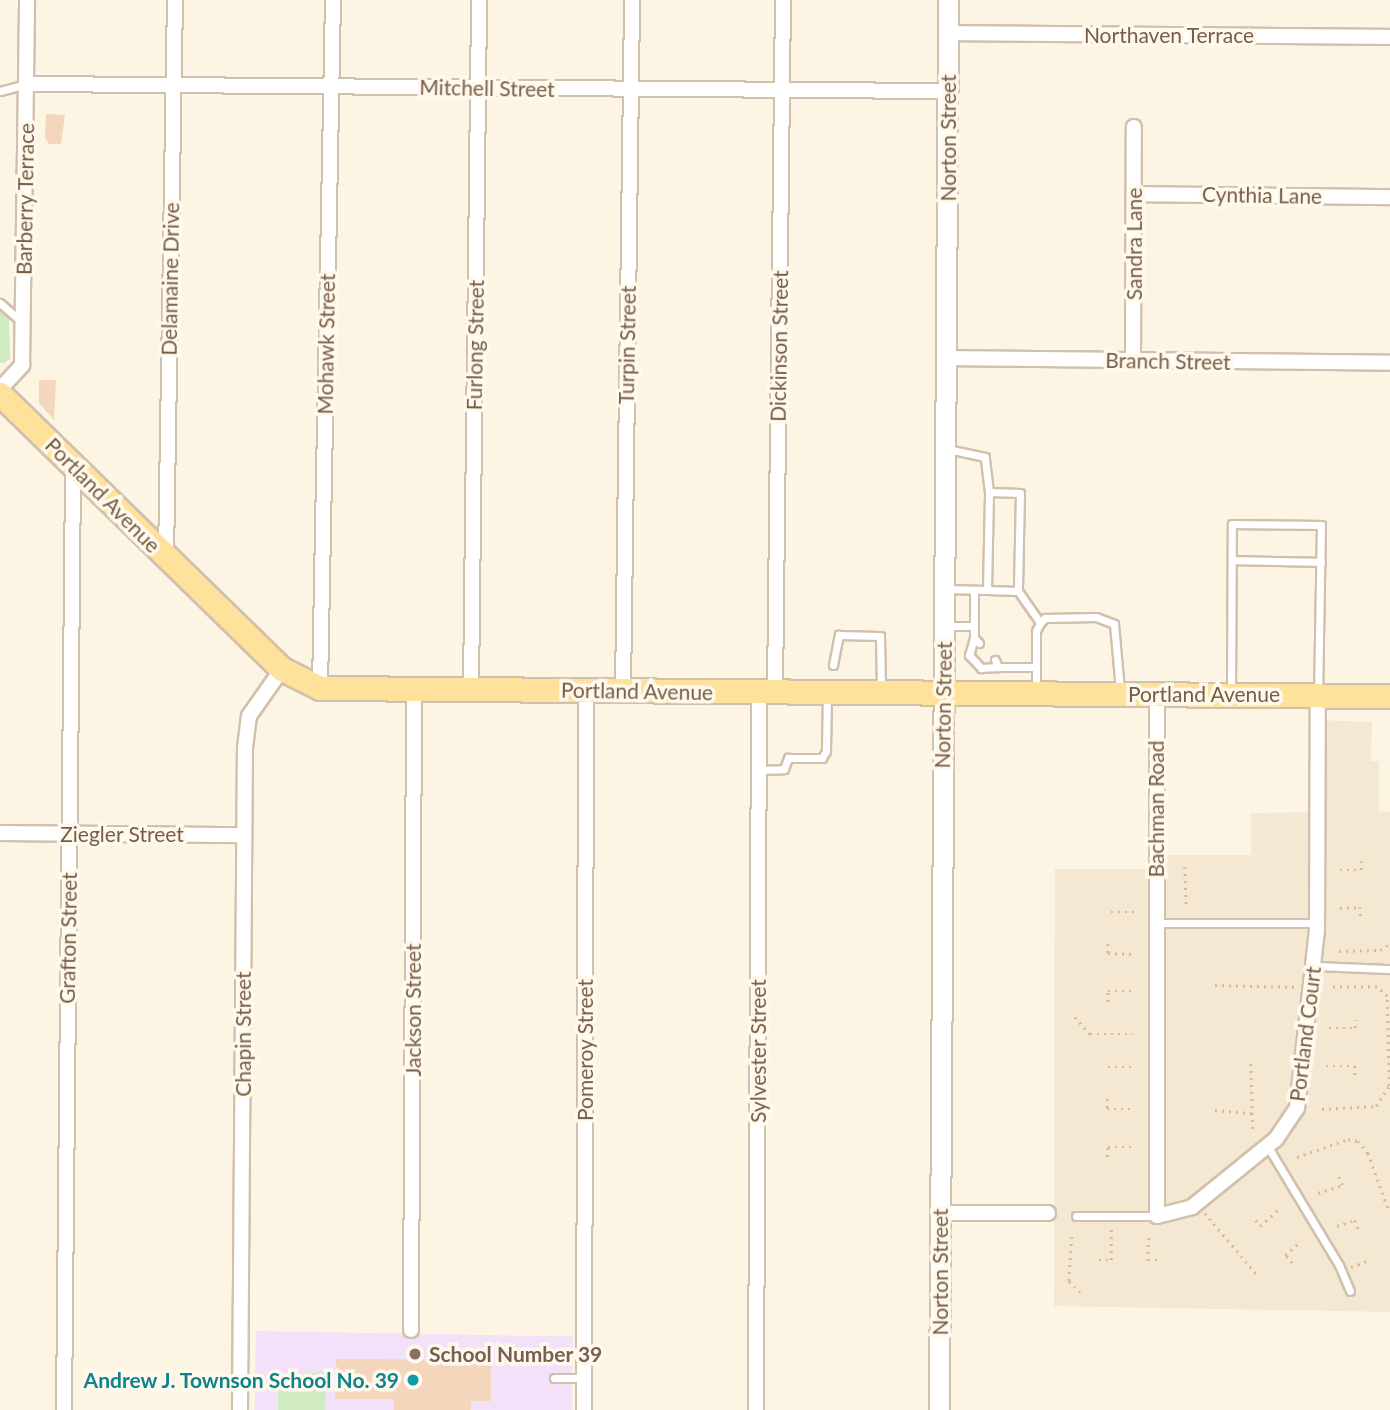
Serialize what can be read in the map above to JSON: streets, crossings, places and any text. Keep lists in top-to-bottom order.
{
  "streets": {
    "main road": ["Norton Street", "Portland Avenue"],
    "street": [
      "Northaven Terrace",
      "Mitchell Street",
      "Cynthia Lane",
      "Barberry Terrace",
      "Sandra Lane",
      "Delamaine Drive",
      "Mohawk Street",
      "Furlong Street",
      "Turpin Street",
      "Dickinson Street",
      "Branch Street",
      "Bachman Road",
      "Ziegler Street",
      "Grafton Street",
      "Jackson Street",
      "Chapin Street",
      "Portland Court",
      "Pomeroy Street",
      "Sylvester Street"
    ]
  },
  "crossings": [
    ["Northaven Terrace", "Norton Street"],
    ["Mitchell Street", "Norton Street"],
    ["Mitchell Street", "Barberry Terrace"],
    ["Mitchell Street", "Delamaine Drive"],
    ["Mitchell Street", "Mohawk Street"],
    ["Mitchell Street", "Furlong Street"],
    ["Mitchell Street", "Turpin Street"],
    ["Mitchell Street", "Dickinson Street"],
    ["Norton Street", "Branch Street"],
    ["Norton Street", "Portland Avenue"],
    ["Cynthia Lane", "Sandra Lane"],
    ["Barberry Terrace", "Portland Avenue"],
    ["Sandra Lane", "Branch Street"],
    ["Delamaine Drive", "Portland Avenue"],
    ["Mohawk Street", "Portland Avenue"],
    ["Furlong Street", "Portland Avenue"],
    ["Turpin Street", "Portland Avenue"],
    ["Dickinson Street", "Portland Avenue"],
    ["Dickinson Street", "Sylvester Street"],
    ["Portland Avenue", "Bachman Road"],
    ["Portland Avenue", "Grafton Street"],
    ["Portland Avenue", "Jackson Street"],
    ["Portland Avenue", "Chapin Street"],
    ["Portland Avenue", "Portland Court"],
    ["Portland Avenue", "Pomeroy Street"],
    ["Portland Avenue", "Sylvester Street"],
    ["Ziegler Street", "Grafton Street"],
    ["Ziegler Street", "Chapin Street"]
  ],
  "places": ["School Number 39", "Andrew J. Townson School No. 39"]
}
